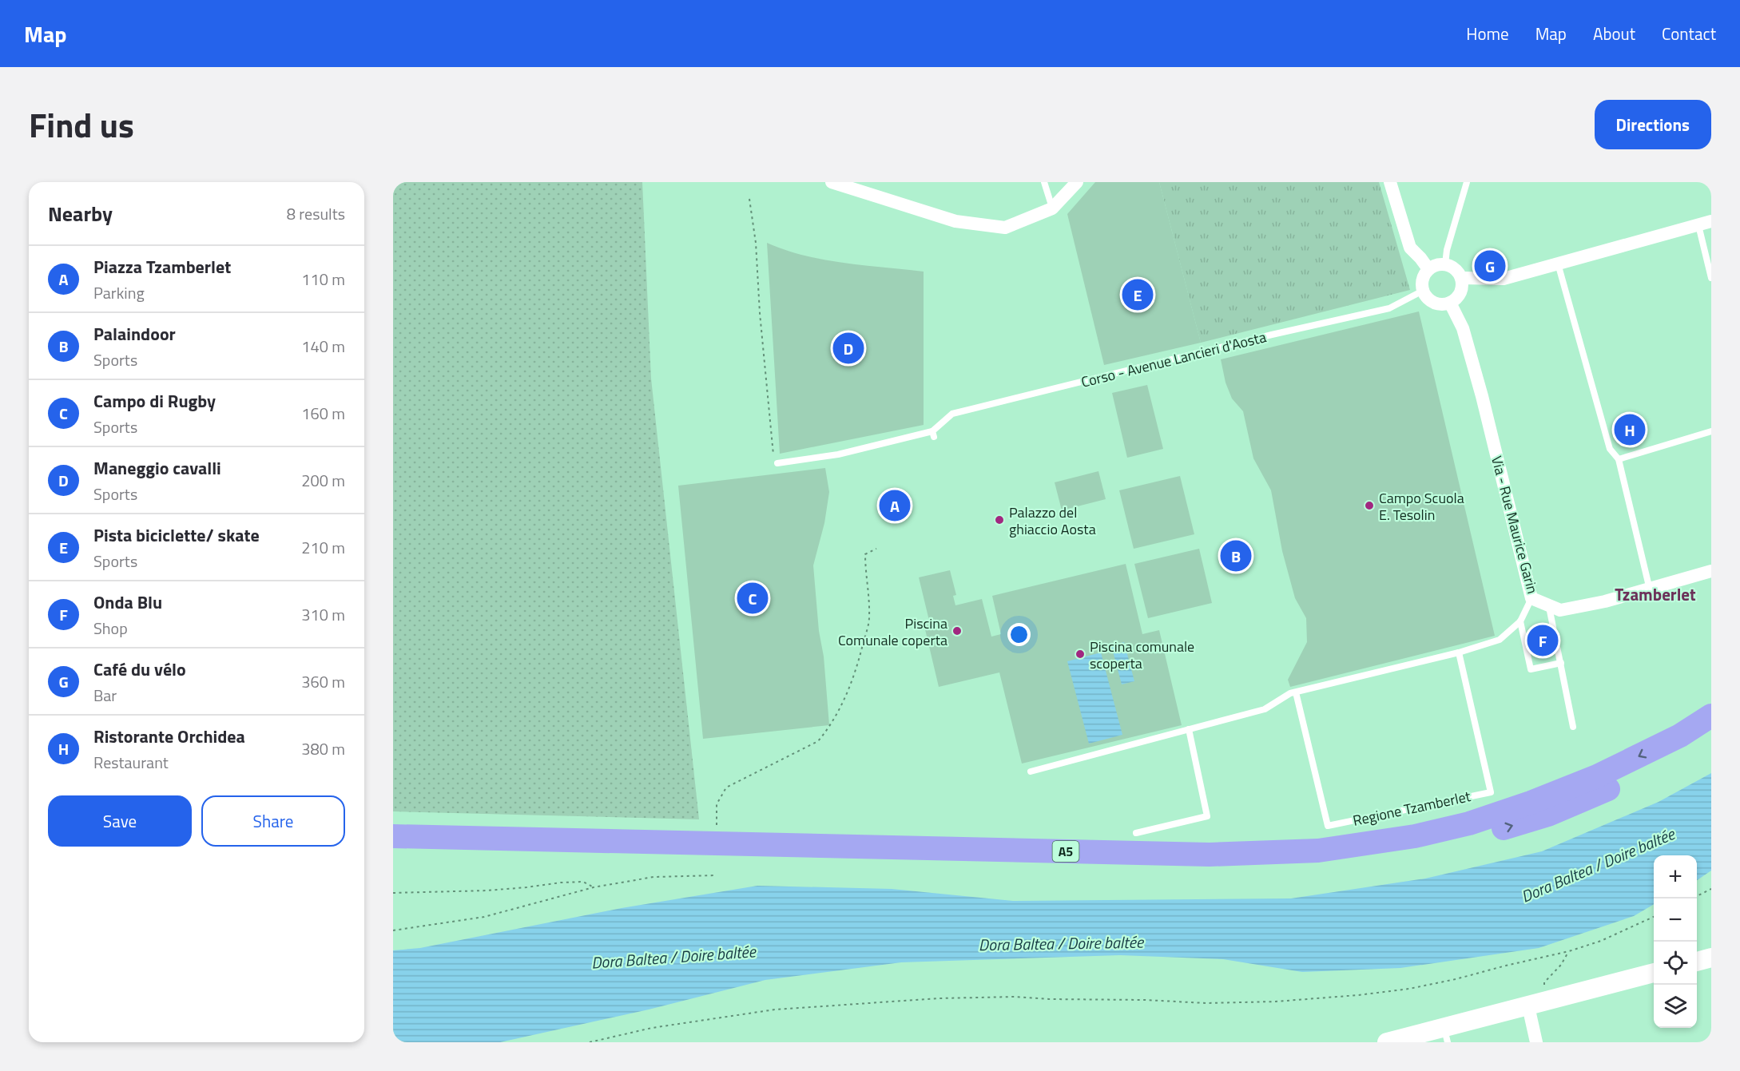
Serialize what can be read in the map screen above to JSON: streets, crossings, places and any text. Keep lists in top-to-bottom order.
{
  "streets": {
    "highway": ["A5"],
    "street": ["Via - Rue Maurice Garin"],
    "lane": ["Corso - Avenue Lancieri d'Aosta", "Regione Tzamberlet"]
  },
  "crossings": [
    ["Corso - Avenue Lancieri d'Aosta", "Via - Rue Maurice Garin"]
  ],
  "districts": ["Tzamberlet"],
  "water": ["Dora Baltea / Doire baltée"],
  "places": [
    "Campo Scuola E. Tesolin",
    "Palazzo del ghiaccio Aosta",
    "Piscina Comunale coperta",
    "Piscina comunale scoperta"
  ],
  "page": {
    "header": "Map",
    "nav": [
      "Home",
      "Map",
      "About",
      "Contact"
    ],
    "title": "Find us",
    "buttons": [
      "Directions",
      ["Save", "Share"]
    ],
    "heading": ["Nearby", "8 results"],
    "list": [
      {
        "mark": "A",
        "name": "Piazza Tzamberlet",
        "note": "Parking",
        "value": "110 m"
      },
      {
        "mark": "B",
        "name": "Palaindoor",
        "note": "Sports",
        "value": "140 m"
      },
      {
        "mark": "C",
        "name": "Campo di Rugby",
        "note": "Sports",
        "value": "160 m"
      },
      {
        "mark": "D",
        "name": "Maneggio cavalli",
        "note": "Sports",
        "value": "200 m"
      },
      {
        "mark": "E",
        "name": "Pista biciclette/ skate",
        "note": "Sports",
        "value": "210 m"
      },
      {
        "mark": "F",
        "name": "Onda Blu",
        "note": "Shop",
        "value": "310 m"
      },
      {
        "mark": "G",
        "name": "Café du vélo",
        "note": "Bar",
        "value": "360 m"
      },
      {
        "mark": "H",
        "name": "Ristorante Orchidea",
        "note": "Restaurant",
        "value": "380 m"
      }
    ],
    "pins": [
      "G",
      "E",
      "D",
      "H",
      "A",
      "B",
      "C",
      "F"
    ],
    "map_buttons": ["+", "−"]
  }
}
